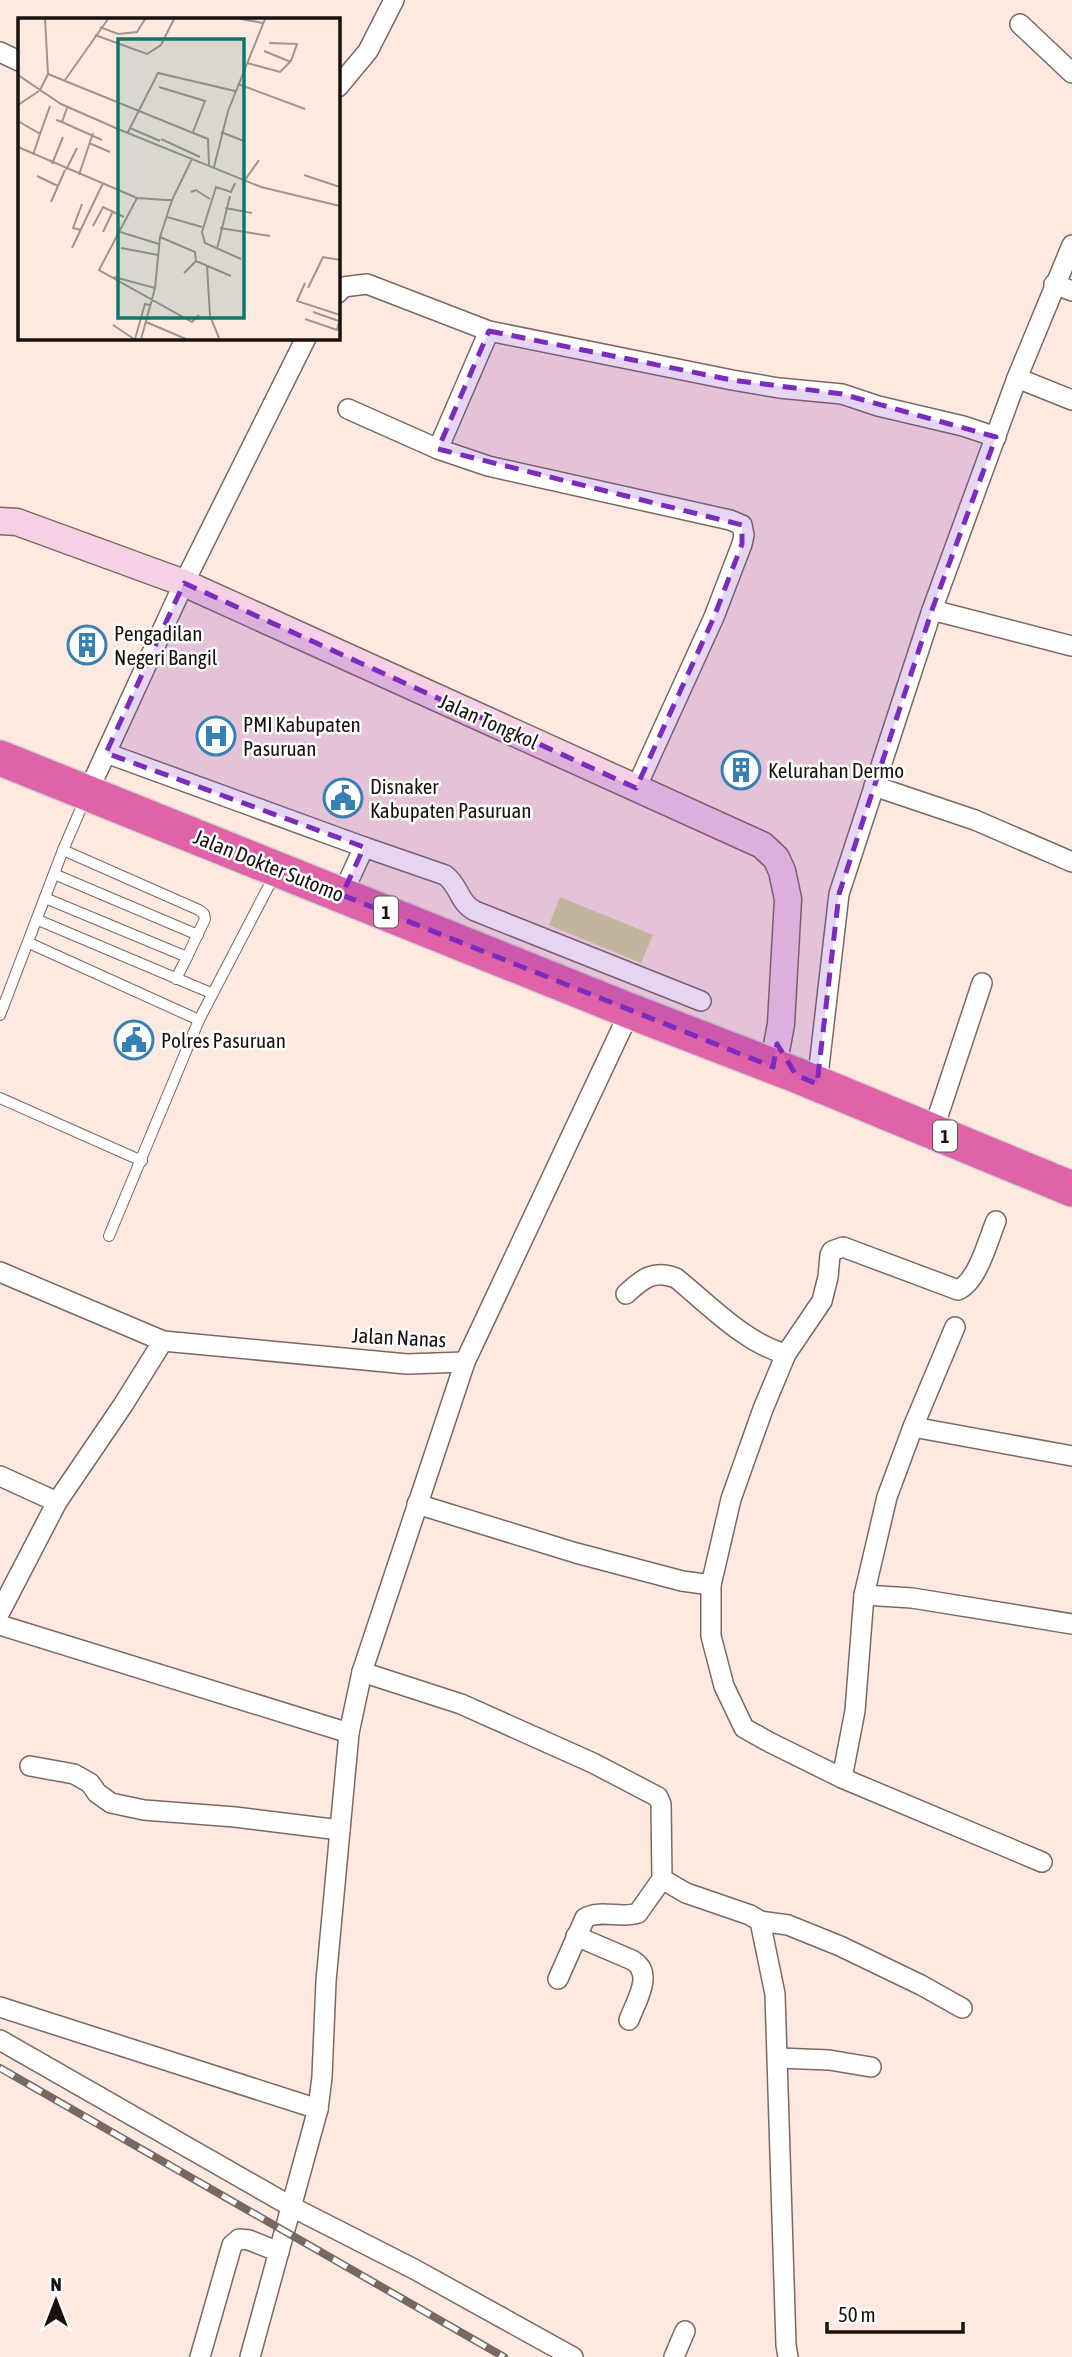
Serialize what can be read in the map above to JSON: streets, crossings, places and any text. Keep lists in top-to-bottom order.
{
  "streets": {
    "highway": ["Jalan Dokter Sutomo", "1"],
    "street": ["Jalan Tongkol", "Jalan Nanas"]
  },
  "crossings": [
    ["Jalan Tongkol", "Jalan Dokter Sutomo"],
    ["Jalan Tongkol", "1"],
    ["Jalan Dokter Sutomo", "1"],
    ["Jalan Dokter Sutomo", "Jalan Nanas"]
  ],
  "places": {
    "building": ["Pengadilan Negeri Bangil", "Kelurahan Dermo"],
    "hospital": ["PMI Kabupaten Pasuruan"],
    "public building": ["Disnaker Kabupaten Pasuruan", "Polres Pasuruan"]
  },
  "scale_bar": "50 m",
  "north": "top"
}
